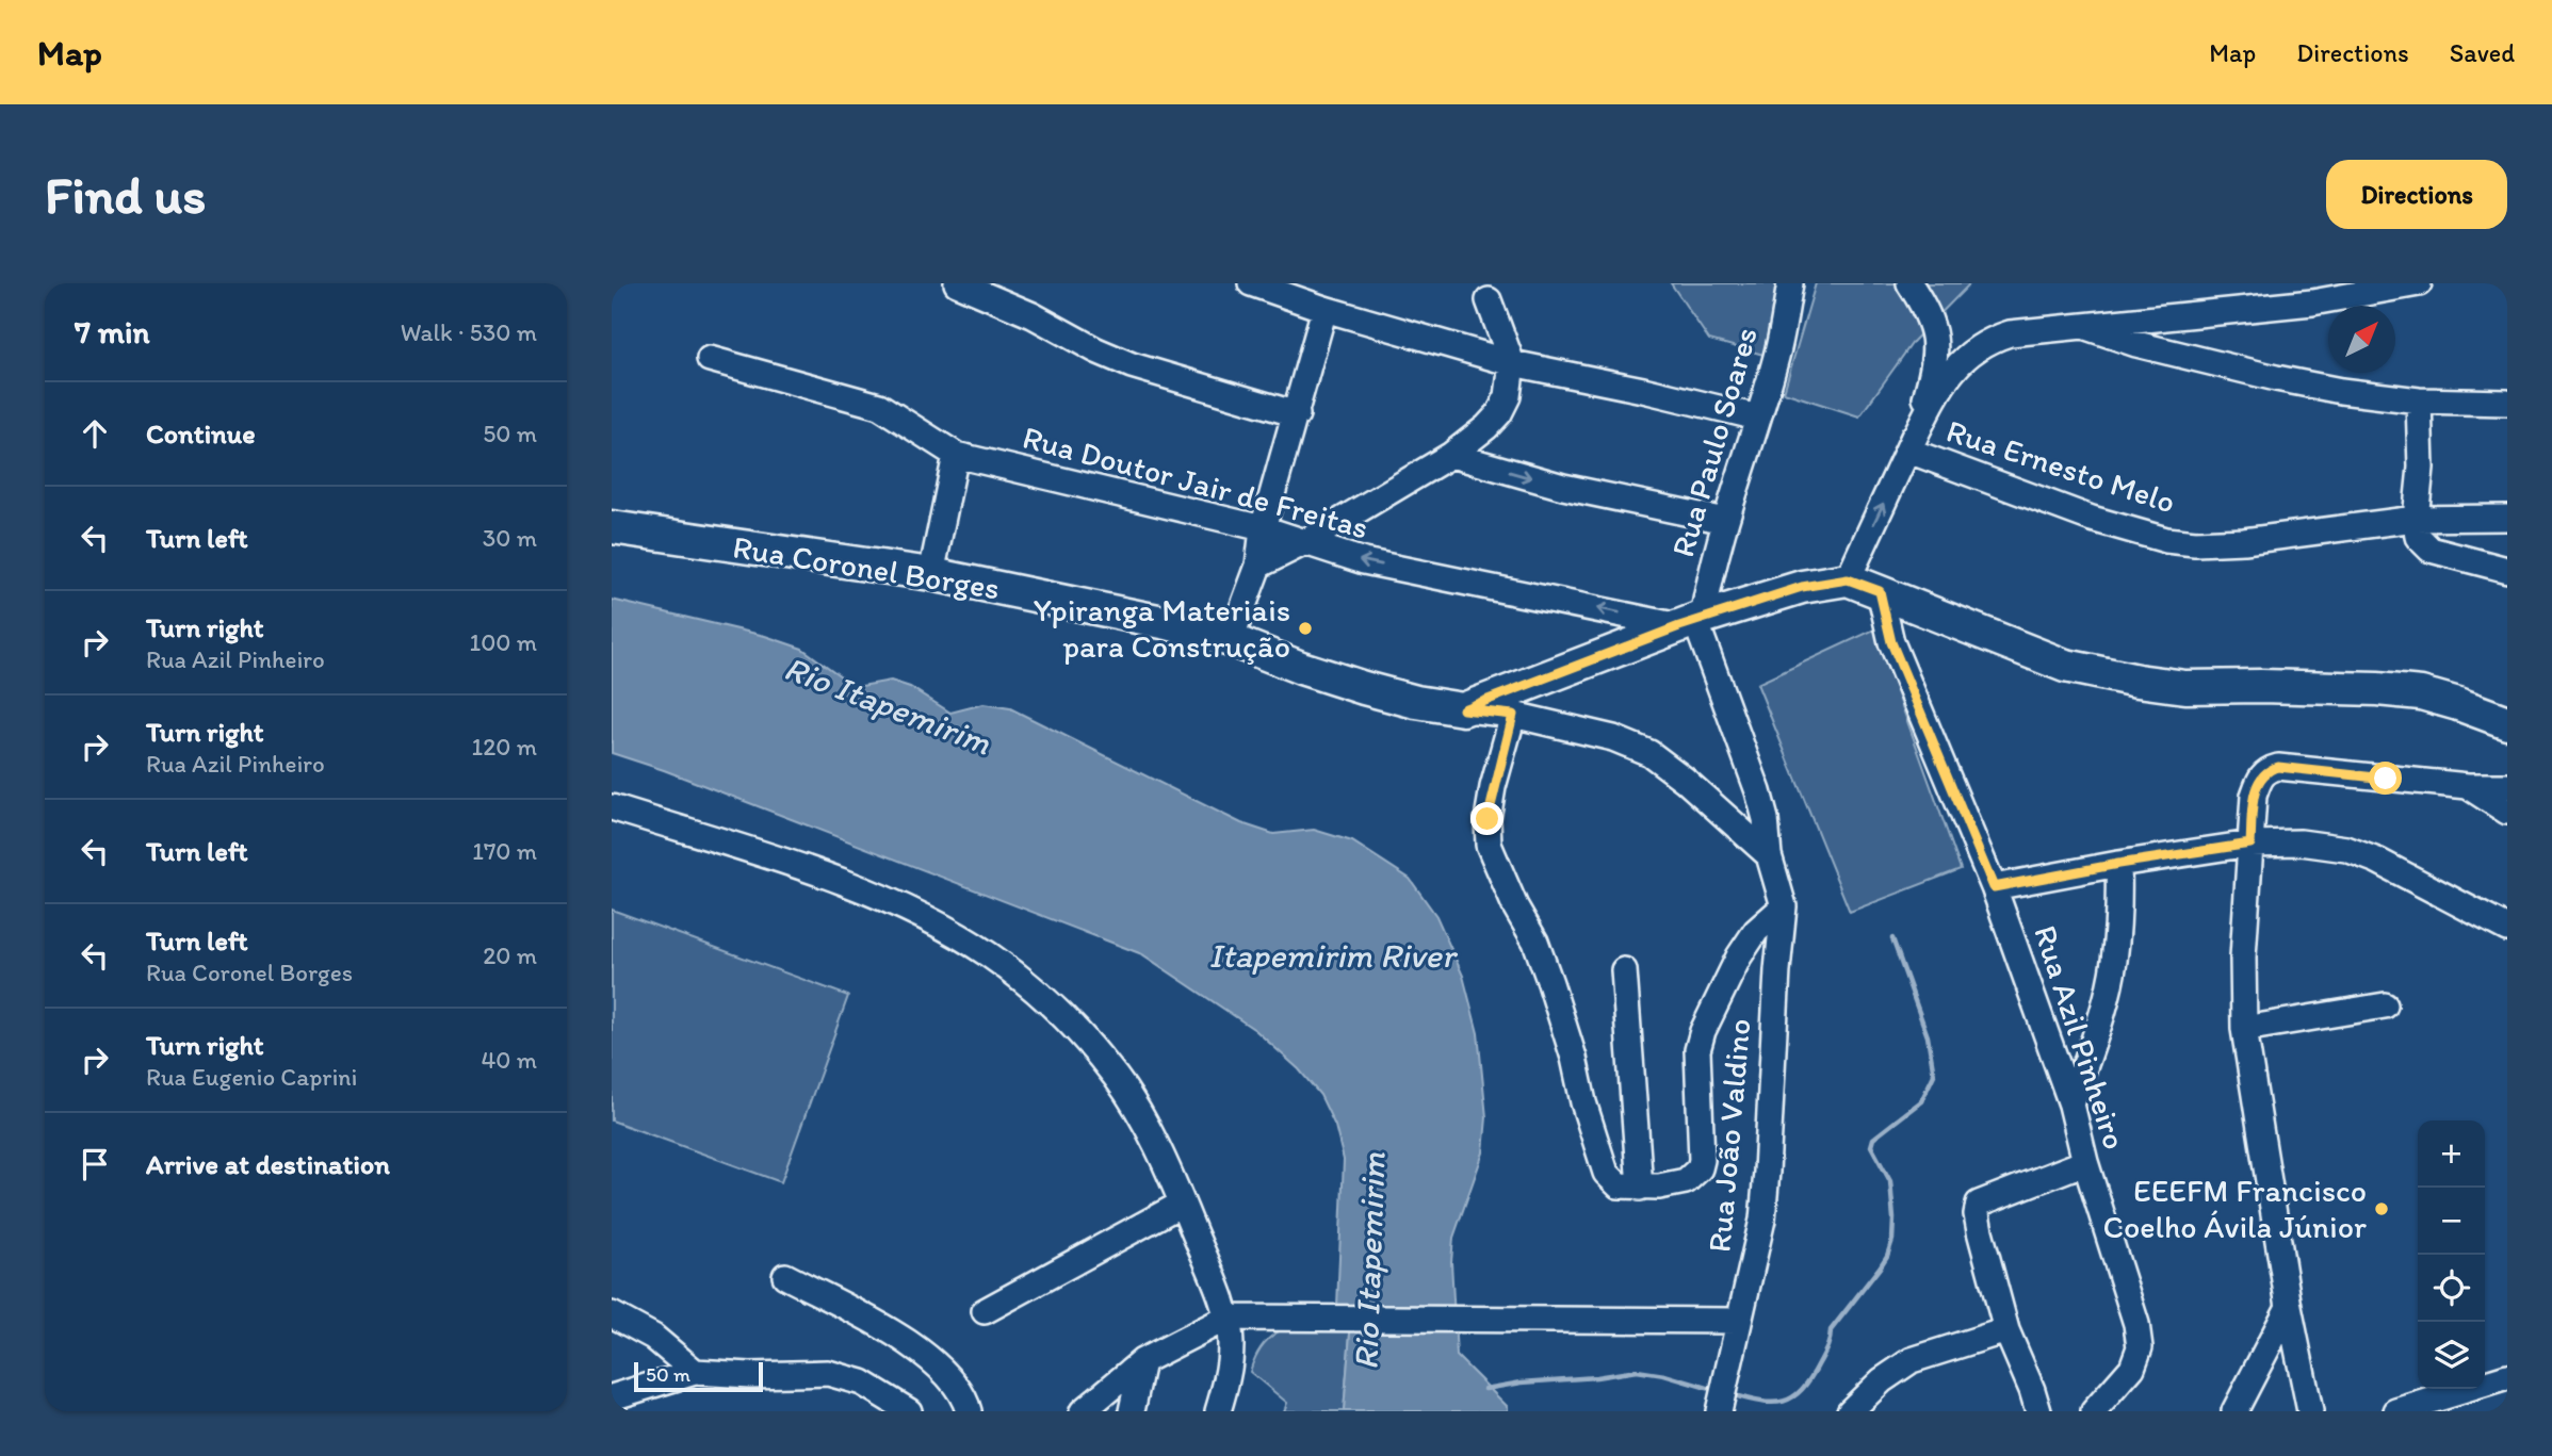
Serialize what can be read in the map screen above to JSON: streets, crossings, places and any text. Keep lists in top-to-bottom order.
{
  "streets": {
    "main road": ["Rua Coronel Borges"],
    "street": [
      "Rua Paulo Soares",
      "Rua Ernesto Melo",
      "Rua Doutor Jair de Freitas",
      "Rua Azil Pinheiro",
      "Rua João Valdino"
    ]
  },
  "crossings": [
    ["Rua Paulo Soares", "Rua Doutor Jair de Freitas"]
  ],
  "water": ["Rio Itapemirim", "Itapemirim River"],
  "places": ["Ypiranga Materiais para Construção", "EEEFM Francisco Coelho Ávila Júnior"],
  "scale_bar": "50 m",
  "north": "top right",
  "page": {
    "header": "Map",
    "nav": ["Map", "Directions", "Saved"],
    "buttons": "Directions",
    "title": "Find us",
    "heading": ["7 min", "Walk · 530 m"],
    "list": [
      ["Continue", "50 m"],
      ["Turn left", "30 m"],
      ["Turn right", "Rua Azil Pinheiro", "100 m"],
      ["Turn right", "Rua Azil Pinheiro", "120 m"],
      ["Turn left", "170 m"],
      ["Turn left", "Rua Coronel Borges", "20 m"],
      ["Turn right", "Rua Eugenio Caprini", "40 m"],
      "Arrive at destination"
    ],
    "map_buttons": ["+", "−"],
    "scale": "50 m"
  }
}
